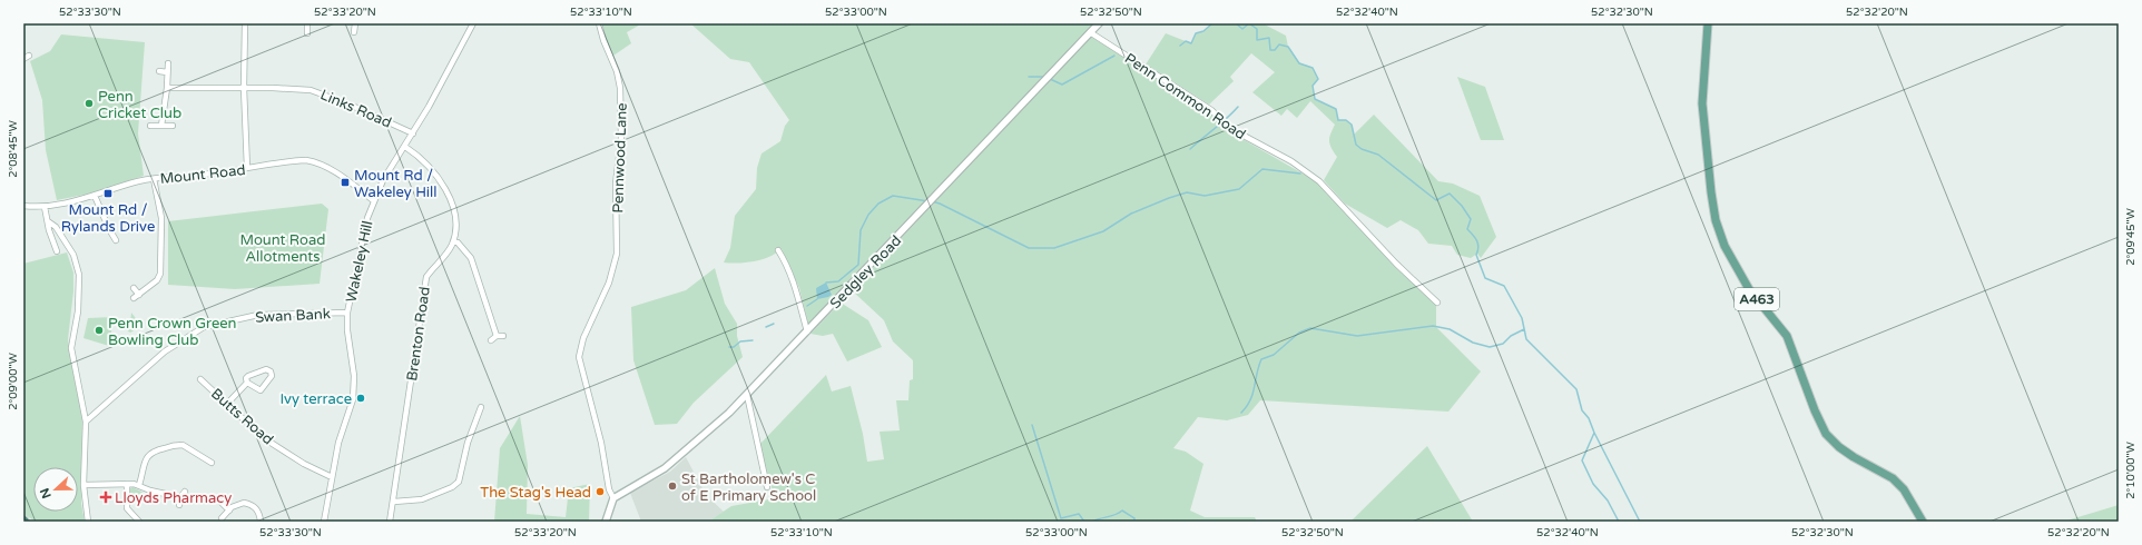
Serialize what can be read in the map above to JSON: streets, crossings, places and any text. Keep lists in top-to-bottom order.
{
  "streets": {
    "main road": ["A463"],
    "street": [
      "Penn Common Road",
      "Links Road",
      "Pennwood Lane",
      "Mount Road",
      "Wakeley Hill",
      "Sedgley Road",
      "Swan Bank",
      "Brenton Road",
      "Butts Road"
    ]
  },
  "crossings": [
    ["Penn Common Road", "Sedgley Road"],
    ["Links Road", "Wakeley Hill"],
    ["Pennwood Lane", "Sedgley Road"],
    ["Mount Road", "Wakeley Hill"],
    ["Wakeley Hill", "Swan Bank"],
    ["Wakeley Hill", "Brenton Road"],
    ["Wakeley Hill", "Butts Road"]
  ],
  "parks": ["Mount Road Allotments"],
  "places": {
    "other": [
      "Penn Cricket Club",
      "Penn Crown Green Bowling Club",
      "Ivy terrace",
      "St Bartholomew's C of E Primary School",
      "The Stag's Head"
    ],
    "transit": ["Mount Rd / Wakeley Hill", "Mount Rd / Rylands Drive"],
    "health": ["Lloyds Pharmacy"]
  },
  "north": "left",
  "coordinates": [
    "52°33'30\"N",
    "52°33'20\"N",
    "52°33'10\"N",
    "52°33'00\"N",
    "52°32'50\"N",
    "52°32'40\"N",
    "52°32'30\"N",
    "52°32'20\"N",
    "2°08'45\"W",
    "2°09'45\"W",
    "2°09'00\"W",
    "2°10'00\"W"
  ]
}
